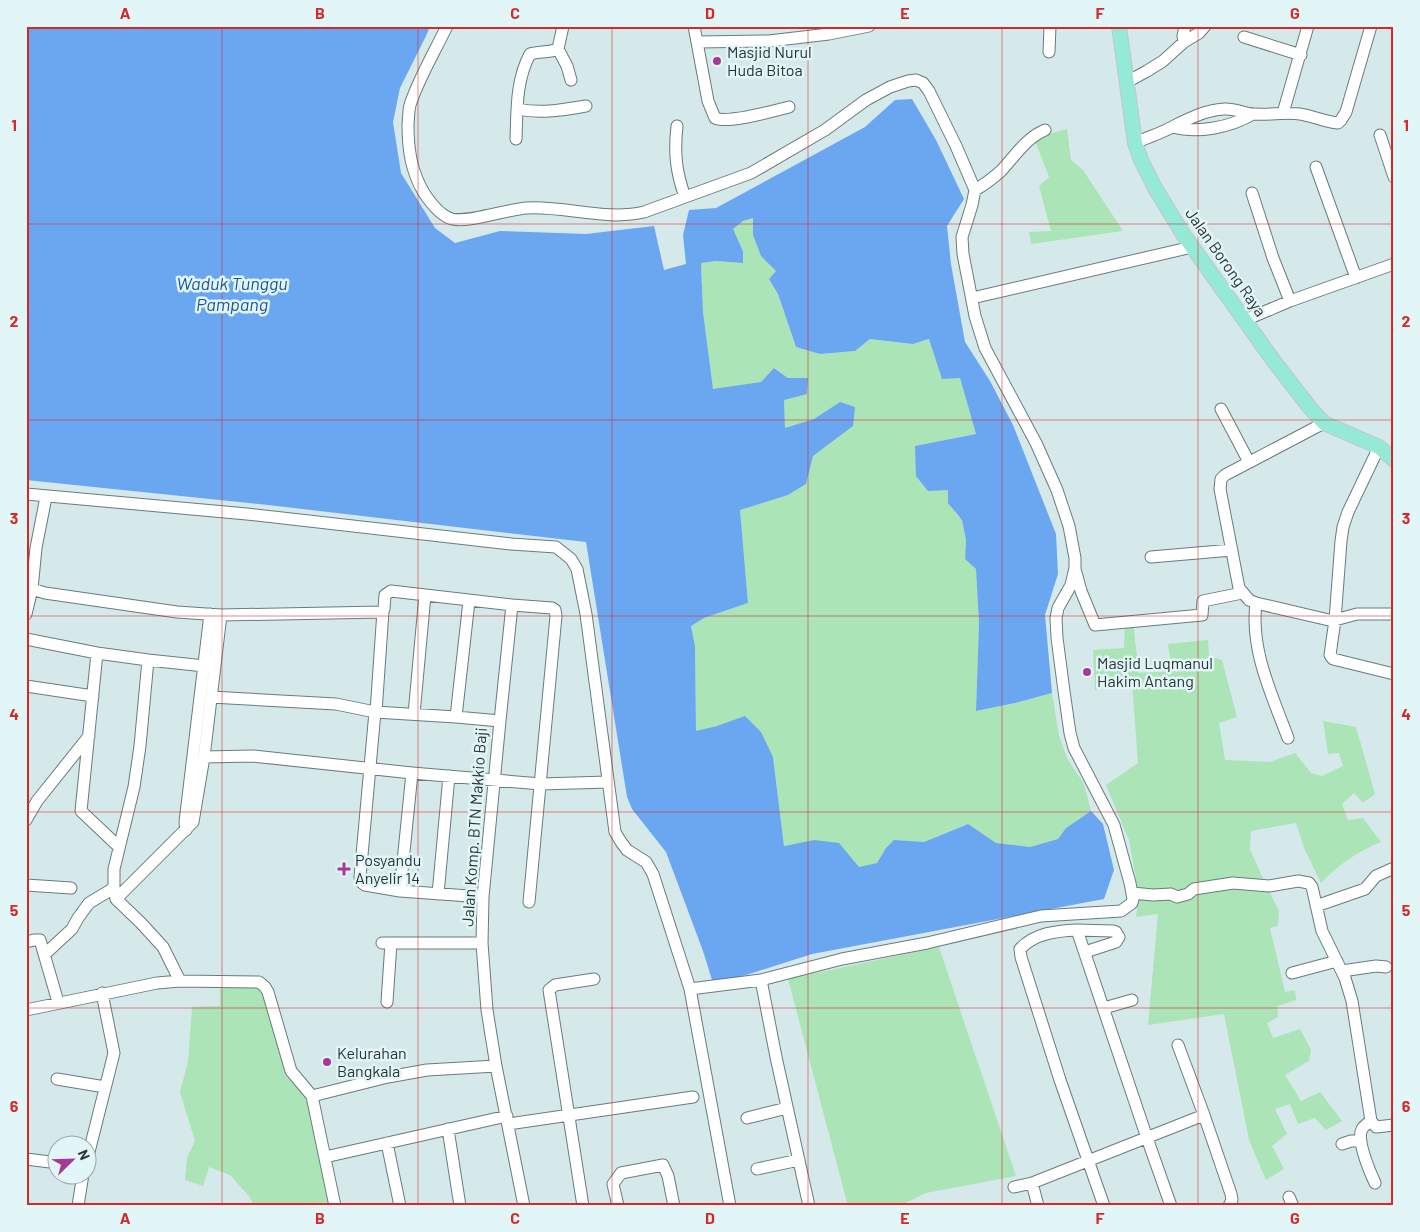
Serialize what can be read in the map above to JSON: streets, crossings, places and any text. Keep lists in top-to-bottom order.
{
  "streets": {
    "main road": ["Jalan Borong Raya"],
    "street": ["Jalan Komp. BTN Makkio Baji"]
  },
  "water": ["Waduk Tunggu Pampang"],
  "places": {
    "other": ["Masjid Nurul Huda Bitoa", "Masjid Luqmanul Hakim Antang", "Kelurahan Bangkala"],
    "health": ["Posyandu Anyelir 14"]
  },
  "north": "top right",
  "grid": {
    "columns": [
      "A",
      "B",
      "C",
      "D",
      "E",
      "F",
      "G"
    ],
    "rows": [
      "1",
      "2",
      "3",
      "4",
      "5",
      "6"
    ]
  }
}
